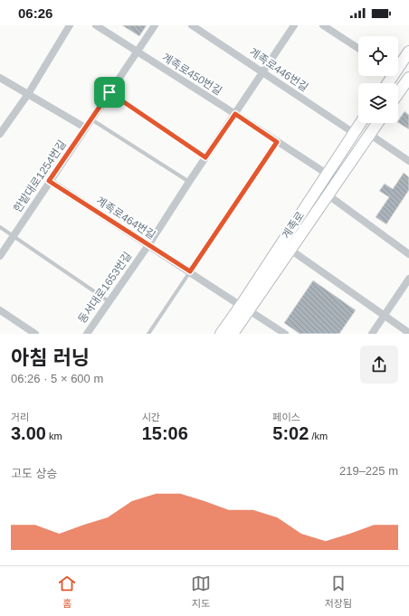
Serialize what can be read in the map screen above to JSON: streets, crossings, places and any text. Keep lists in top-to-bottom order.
{
  "streets": {
    "main road": ["계족로"],
    "street": [
      "계족로446번길",
      "계족로450번길",
      "한밭대로1254번길",
      "계족로464번길",
      "동서대로1653번길"
    ]
  },
  "crossings": [
    ["계족로446번길", "계족로"],
    ["계족로446번길", "동서대로1653번길"],
    ["계족로450번길", "한밭대로1254번길"],
    ["계족로450번길", "계족로"],
    ["계족로450번길", "동서대로1653번길"],
    ["한밭대로1254번길", "계족로464번길"],
    ["계족로464번길", "계족로"],
    ["계족로464번길", "동서대로1653번길"]
  ],
  "page": {
    "status": "06:26",
    "heading": ["아침 러닝", "06:26 · 5 × 600 m"],
    "stats": [
      ["거리", "3.00 km"],
      ["시간", "15:06"],
      ["페이스", "5:02 /km"]
    ],
    "chart": ["고도 상승", "219–225 m"],
    "tabs": ["홈", "지도", "저장됨"]
  }
}
